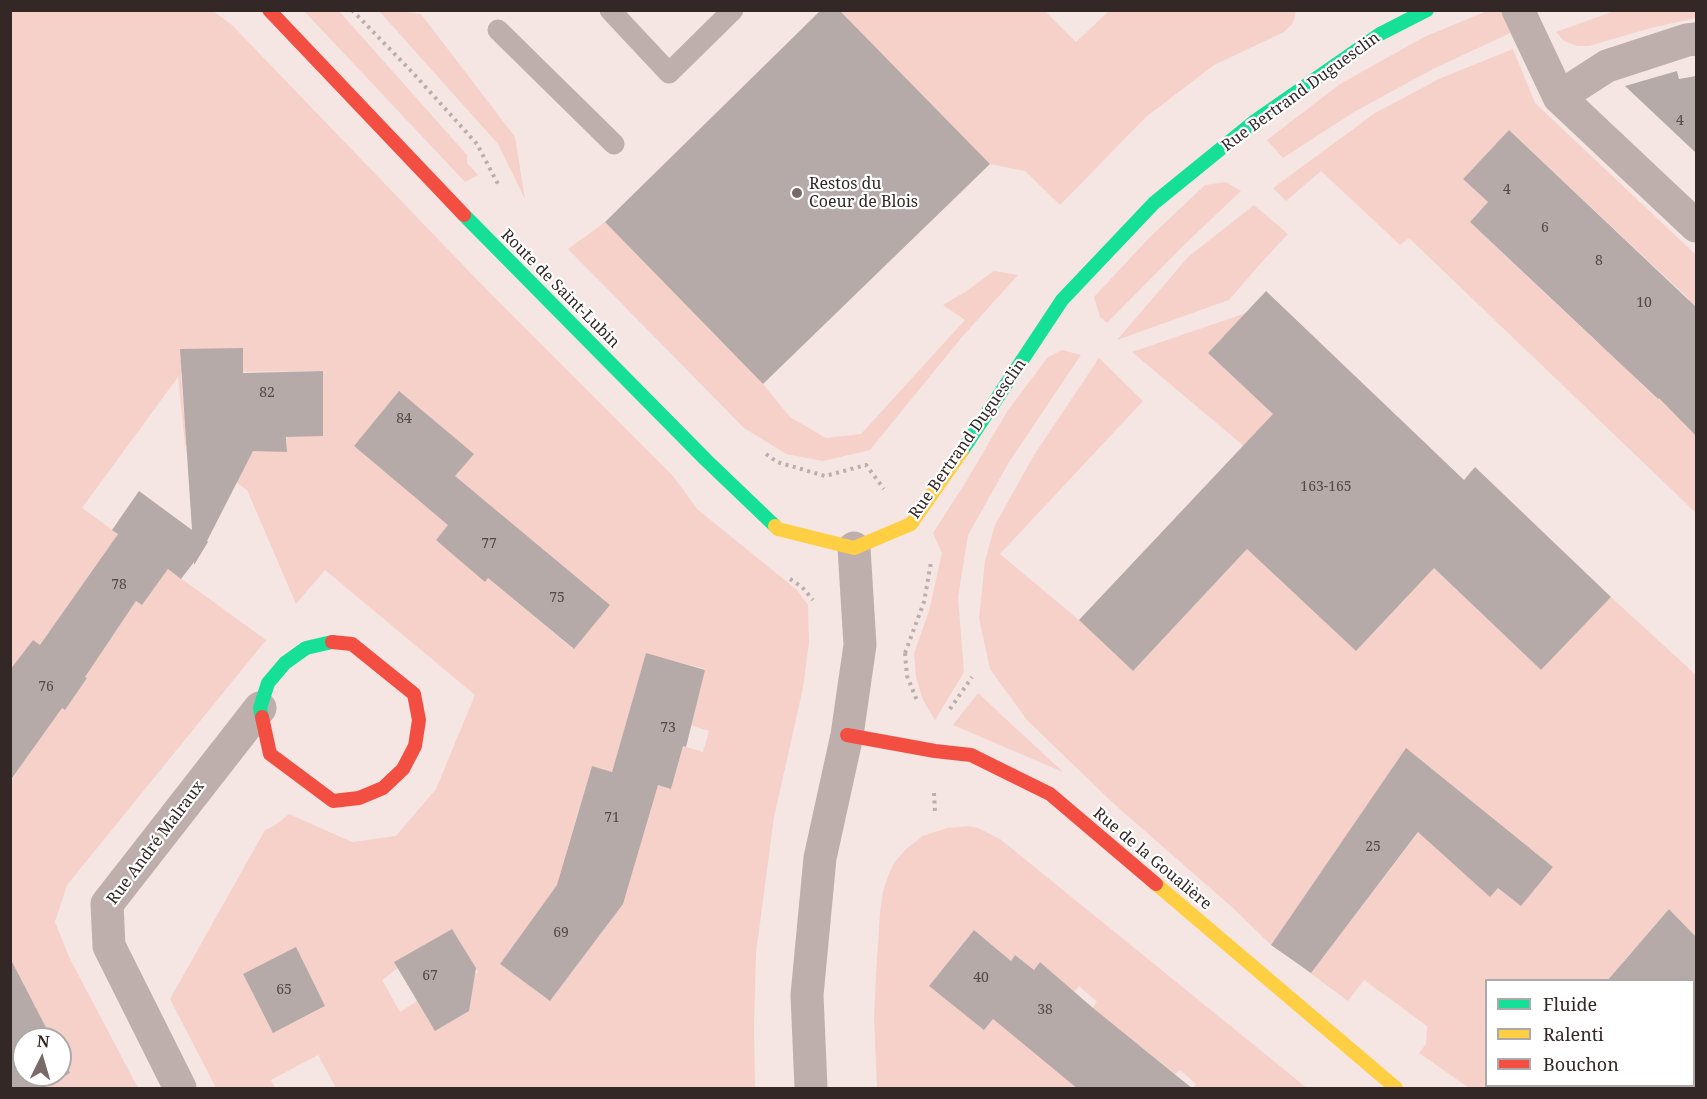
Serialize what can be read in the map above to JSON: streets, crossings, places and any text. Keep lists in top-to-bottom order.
{
  "streets": {
    "street": [
      "Rue Bertrand Duguesclin",
      "Route de Saint-Lubin",
      "Rue André Malraux",
      "Rue de la Goualière"
    ]
  },
  "crossings": [
    ["Rue Bertrand Duguesclin", "Route de Saint-Lubin"]
  ],
  "places": ["Restos du Coeur de Blois"],
  "house_numbers": [
    "4",
    "4",
    "6",
    "8",
    "10",
    "82",
    "84",
    "163-165",
    "77",
    "78",
    "75",
    "76",
    "73",
    "71",
    "25",
    "69",
    "67",
    "40",
    "65",
    "38"
  ],
  "legend": ["Fluide", "Ralenti", "Bouchon"],
  "north": "top"
}
